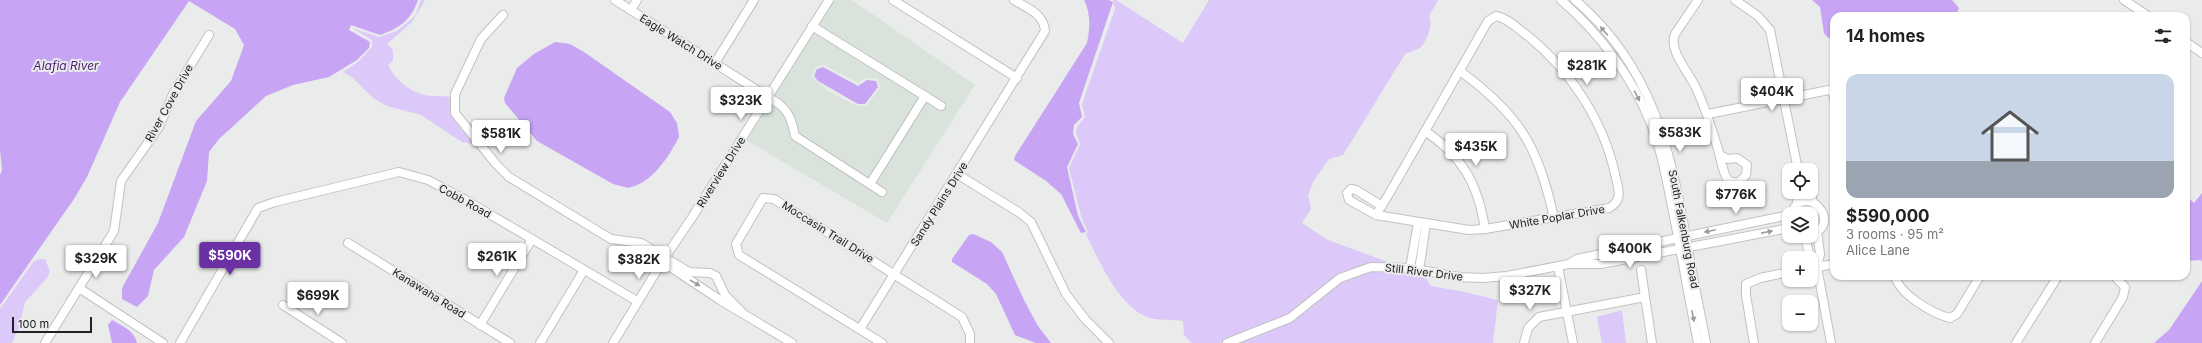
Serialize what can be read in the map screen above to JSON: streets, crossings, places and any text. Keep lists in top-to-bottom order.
{
  "streets": {
    "street": [
      "Eagle Watch Drive",
      "River Cove Drive",
      "Riverview Drive",
      "Cobb Road",
      "Sandy Plains Drive",
      "White Poplar Drive",
      "South Falkenburg Road",
      "Moccasin Trail Drive",
      "Still River Drive",
      "Kanawaha Road"
    ]
  },
  "crossings": [
    ["Eagle Watch Drive", "Riverview Drive"],
    ["Riverview Drive", "Cobb Road"],
    ["Sandy Plains Drive", "Moccasin Trail Drive"],
    ["South Falkenburg Road", "Still River Drive"]
  ],
  "water": ["Alafia River"],
  "scale_bar": "100 m",
  "page": {
    "heading": "14 homes",
    "price": [
      "$281K",
      "$404K",
      "$323K",
      "$583K",
      "$581K",
      "$435K",
      "$776K",
      "$400K",
      "$590K",
      "$261K",
      "$329K",
      "$382K",
      "$327K",
      "$699K"
    ],
    "list": [
      {
        "name": "$590,000",
        "note": "3 rooms · 95 m² · Alice Lane"
      }
    ],
    "map_buttons": ["+", "−"],
    "scale": "100 m"
  }
}
